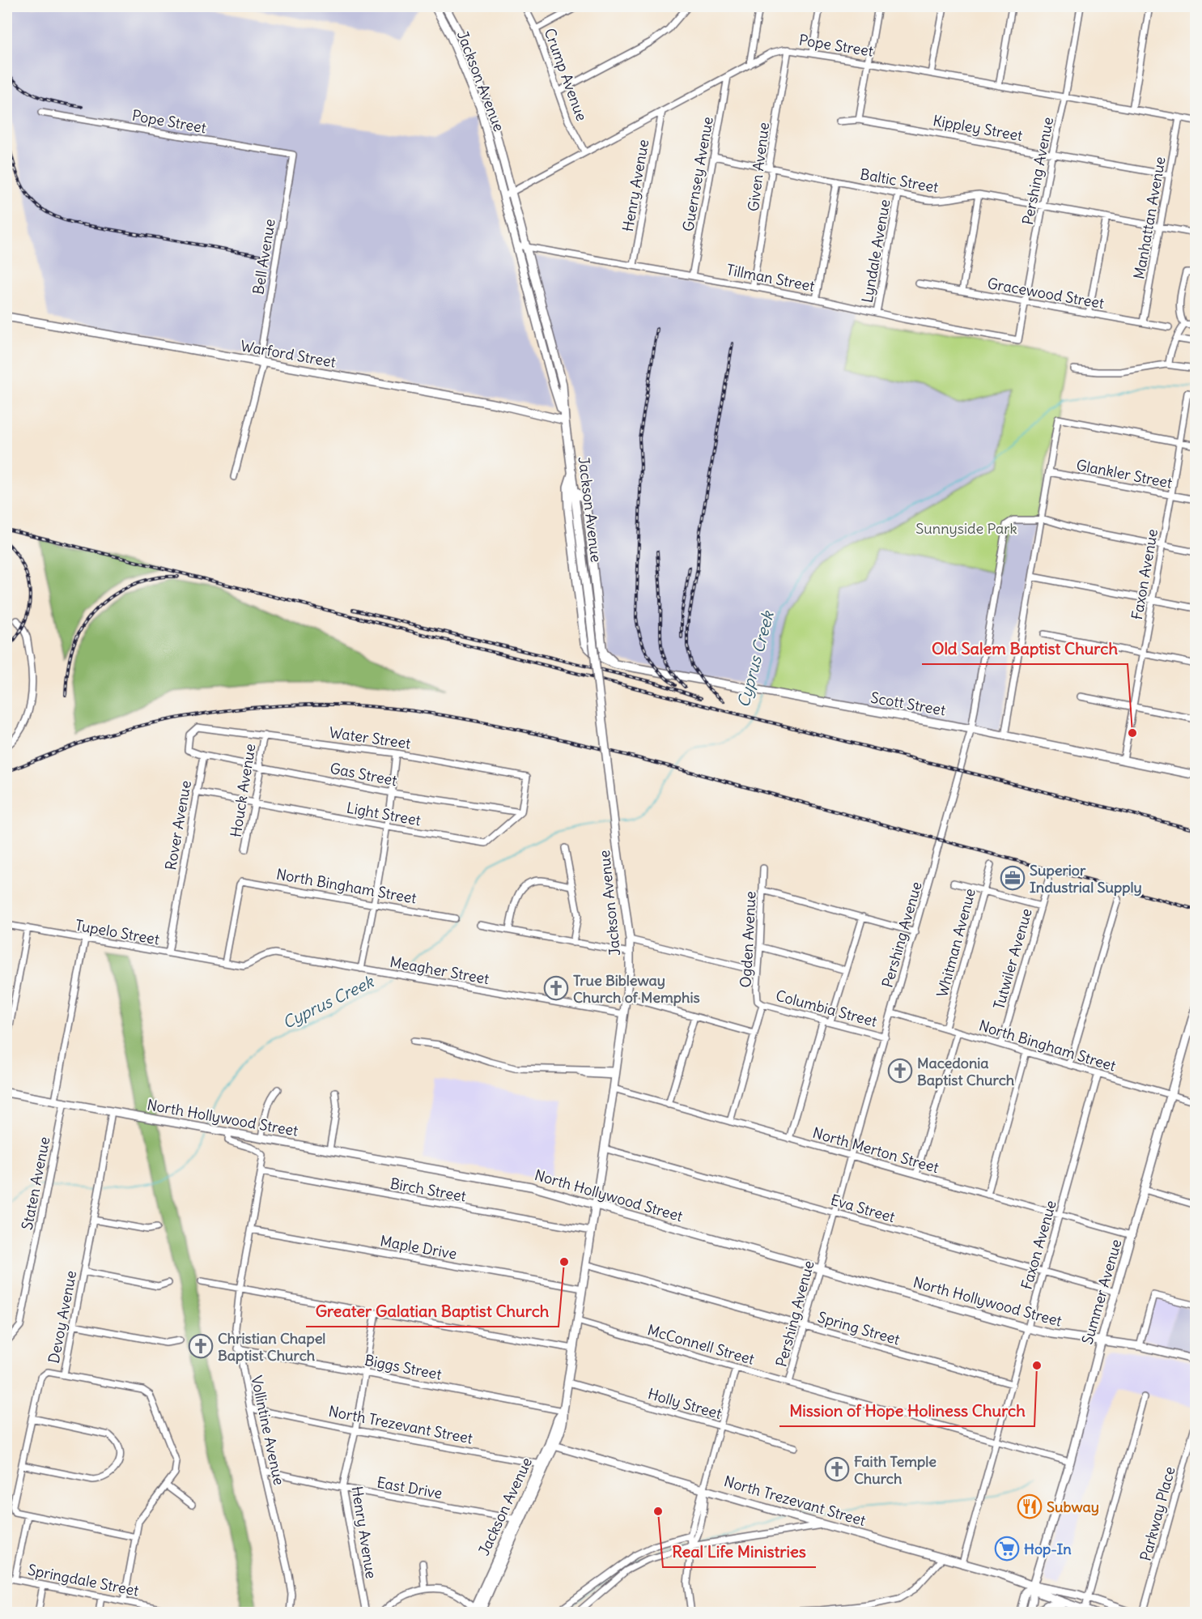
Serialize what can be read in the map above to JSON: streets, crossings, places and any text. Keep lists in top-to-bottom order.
{
  "streets": {
    "main road": [
      "Jackson Avenue",
      "Warford Street",
      "Scott Street",
      "North Hollywood Street",
      "Summer Avenue",
      "North Trezevant Street"
    ],
    "street": [
      "Pope Street",
      "Crump Avenue",
      "Kippley Street",
      "Given Avenue",
      "Pershing Avenue",
      "Guernsey Avenue",
      "Baltic Street",
      "Henry Avenue",
      "Manhattan Avenue",
      "Lyndale Avenue",
      "Bell Avenue",
      "Tillman Street",
      "Gracewood Street",
      "Glankler Street",
      "Faxon Avenue",
      "Water Street",
      "Gas Street",
      "Houck Avenue",
      "Light Street",
      "Rover Avenue",
      "North Bingham Street",
      "Tupelo Street",
      "Ogden Avenue",
      "Whitman Avenue",
      "Tutwiler Avenue",
      "Meagher Street",
      "Columbia Street",
      "North Merton Street",
      "Staten Avenue",
      "Birch Street",
      "Eva Street",
      "Maple Drive",
      "Devoy Avenue",
      "Spring Street",
      "McConnell Street",
      "Biggs Street",
      "Holly Street",
      "Vollintine Avenue",
      "East Drive",
      "Parkway Place",
      "Springdale Street"
    ]
  },
  "crossings": [
    ["Pope Street", "Crump Avenue"],
    ["Pope Street", "Jackson Avenue"],
    ["Pope Street", "Given Avenue"],
    ["Pope Street", "Pershing Avenue"],
    ["Pope Street", "Guernsey Avenue"],
    ["Pope Street", "Henry Avenue"],
    ["Pope Street", "Manhattan Avenue"],
    ["Pope Street", "Bell Avenue"],
    ["Jackson Avenue", "Tillman Street"],
    ["Jackson Avenue", "Warford Street"],
    ["Jackson Avenue", "Scott Street"],
    ["Jackson Avenue", "Meagher Street"],
    ["Jackson Avenue", "North Hollywood Street"],
    ["Jackson Avenue", "North Merton Street"],
    ["Jackson Avenue", "Birch Street"],
    ["Jackson Avenue", "Eva Street"],
    ["Jackson Avenue", "Maple Drive"],
    ["Jackson Avenue", "Spring Street"],
    ["Jackson Avenue", "McConnell Street"],
    ["Jackson Avenue", "Biggs Street"],
    ["Jackson Avenue", "Holly Street"],
    ["Jackson Avenue", "North Trezevant Street"],
    ["Jackson Avenue", "East Drive"],
    ["Kippley Street", "Pershing Avenue"],
    ["Kippley Street", "Manhattan Avenue"],
    ["Given Avenue", "Baltic Street"],
    ["Given Avenue", "Tillman Street"],
    ["Pershing Avenue", "Baltic Street"],
    ["Pershing Avenue", "Tillman Street"],
    ["Pershing Avenue", "Gracewood Street"],
    ["Pershing Avenue", "Scott Street"],
    ["Pershing Avenue", "North Bingham Street"],
    ["Pershing Avenue", "Columbia Street"],
    ["Pershing Avenue", "North Hollywood Street"],
    ["Pershing Avenue", "North Merton Street"],
    ["Pershing Avenue", "Eva Street"],
    ["Pershing Avenue", "Spring Street"],
    ["Pershing Avenue", "McConnell Street"],
    ["Guernsey Avenue", "Baltic Street"],
    ["Guernsey Avenue", "Tillman Street"],
    ["Baltic Street", "Manhattan Avenue"],
    ["Baltic Street", "Lyndale Avenue"],
    ["Henry Avenue", "Tillman Street"],
    ["Henry Avenue", "Biggs Street"],
    ["Henry Avenue", "North Trezevant Street"],
    ["Henry Avenue", "East Drive"],
    ["Manhattan Avenue", "Gracewood Street"],
    ["Lyndale Avenue", "Tillman Street"],
    ["Bell Avenue", "Warford Street"],
    ["Glankler Street", "Faxon Avenue"],
    ["Faxon Avenue", "Scott Street"],
    ["Faxon Avenue", "North Bingham Street"],
    ["Faxon Avenue", "North Hollywood Street"],
    ["Faxon Avenue", "North Merton Street"],
    ["Faxon Avenue", "Eva Street"],
    ["Faxon Avenue", "Spring Street"],
    ["Faxon Avenue", "McConnell Street"],
    ["Faxon Avenue", "North Trezevant Street"],
    ["Water Street", "Gas Street"],
    ["Water Street", "Houck Avenue"],
    ["Water Street", "Light Street"],
    ["Water Street", "Rover Avenue"],
    ["Gas Street", "Houck Avenue"],
    ["Gas Street", "Light Street"],
    ["Gas Street", "Rover Avenue"],
    ["Houck Avenue", "Light Street"],
    ["Light Street", "Rover Avenue"],
    ["Rover Avenue", "Tupelo Street"],
    ["North Bingham Street", "Tupelo Street"],
    ["North Bingham Street", "Whitman Avenue"],
    ["North Bingham Street", "Tutwiler Avenue"],
    ["North Bingham Street", "Meagher Street"],
    ["North Bingham Street", "Summer Avenue"],
    ["Tupelo Street", "Meagher Street"],
    ["Ogden Avenue", "Columbia Street"],
    ["Ogden Avenue", "North Merton Street"],
    ["North Hollywood Street", "Staten Avenue"],
    ["North Hollywood Street", "Summer Avenue"],
    ["North Hollywood Street", "Devoy Avenue"],
    ["North Hollywood Street", "Vollintine Avenue"],
    ["North Merton Street", "Summer Avenue"],
    ["Birch Street", "Vollintine Avenue"],
    ["Eva Street", "Summer Avenue"],
    ["Maple Drive", "Vollintine Avenue"],
    ["Summer Avenue", "McConnell Street"],
    ["Summer Avenue", "North Trezevant Street"],
    ["Biggs Street", "Vollintine Avenue"],
    ["North Trezevant Street", "Vollintine Avenue"],
    ["Vollintine Avenue", "East Drive"]
  ],
  "water": ["Cyprus Creek"],
  "parks": ["Sunnyside Park"],
  "places": {
    "other": [
      "Old Salem Baptist Church",
      "Greater Galatian Baptist Church",
      "Mission of Hope Holiness Church",
      "Real Life Ministries"
    ],
    "office": ["Superior Industrial Supply"],
    "church": [
      "True Bibleway Church of Memphis",
      "Macedonia Baptist Church",
      "Christian Chapel Baptist Church",
      "Faith Temple Church"
    ],
    "restaurant": ["Subway"],
    "supermarket": ["Hop-In"]
  }
}
